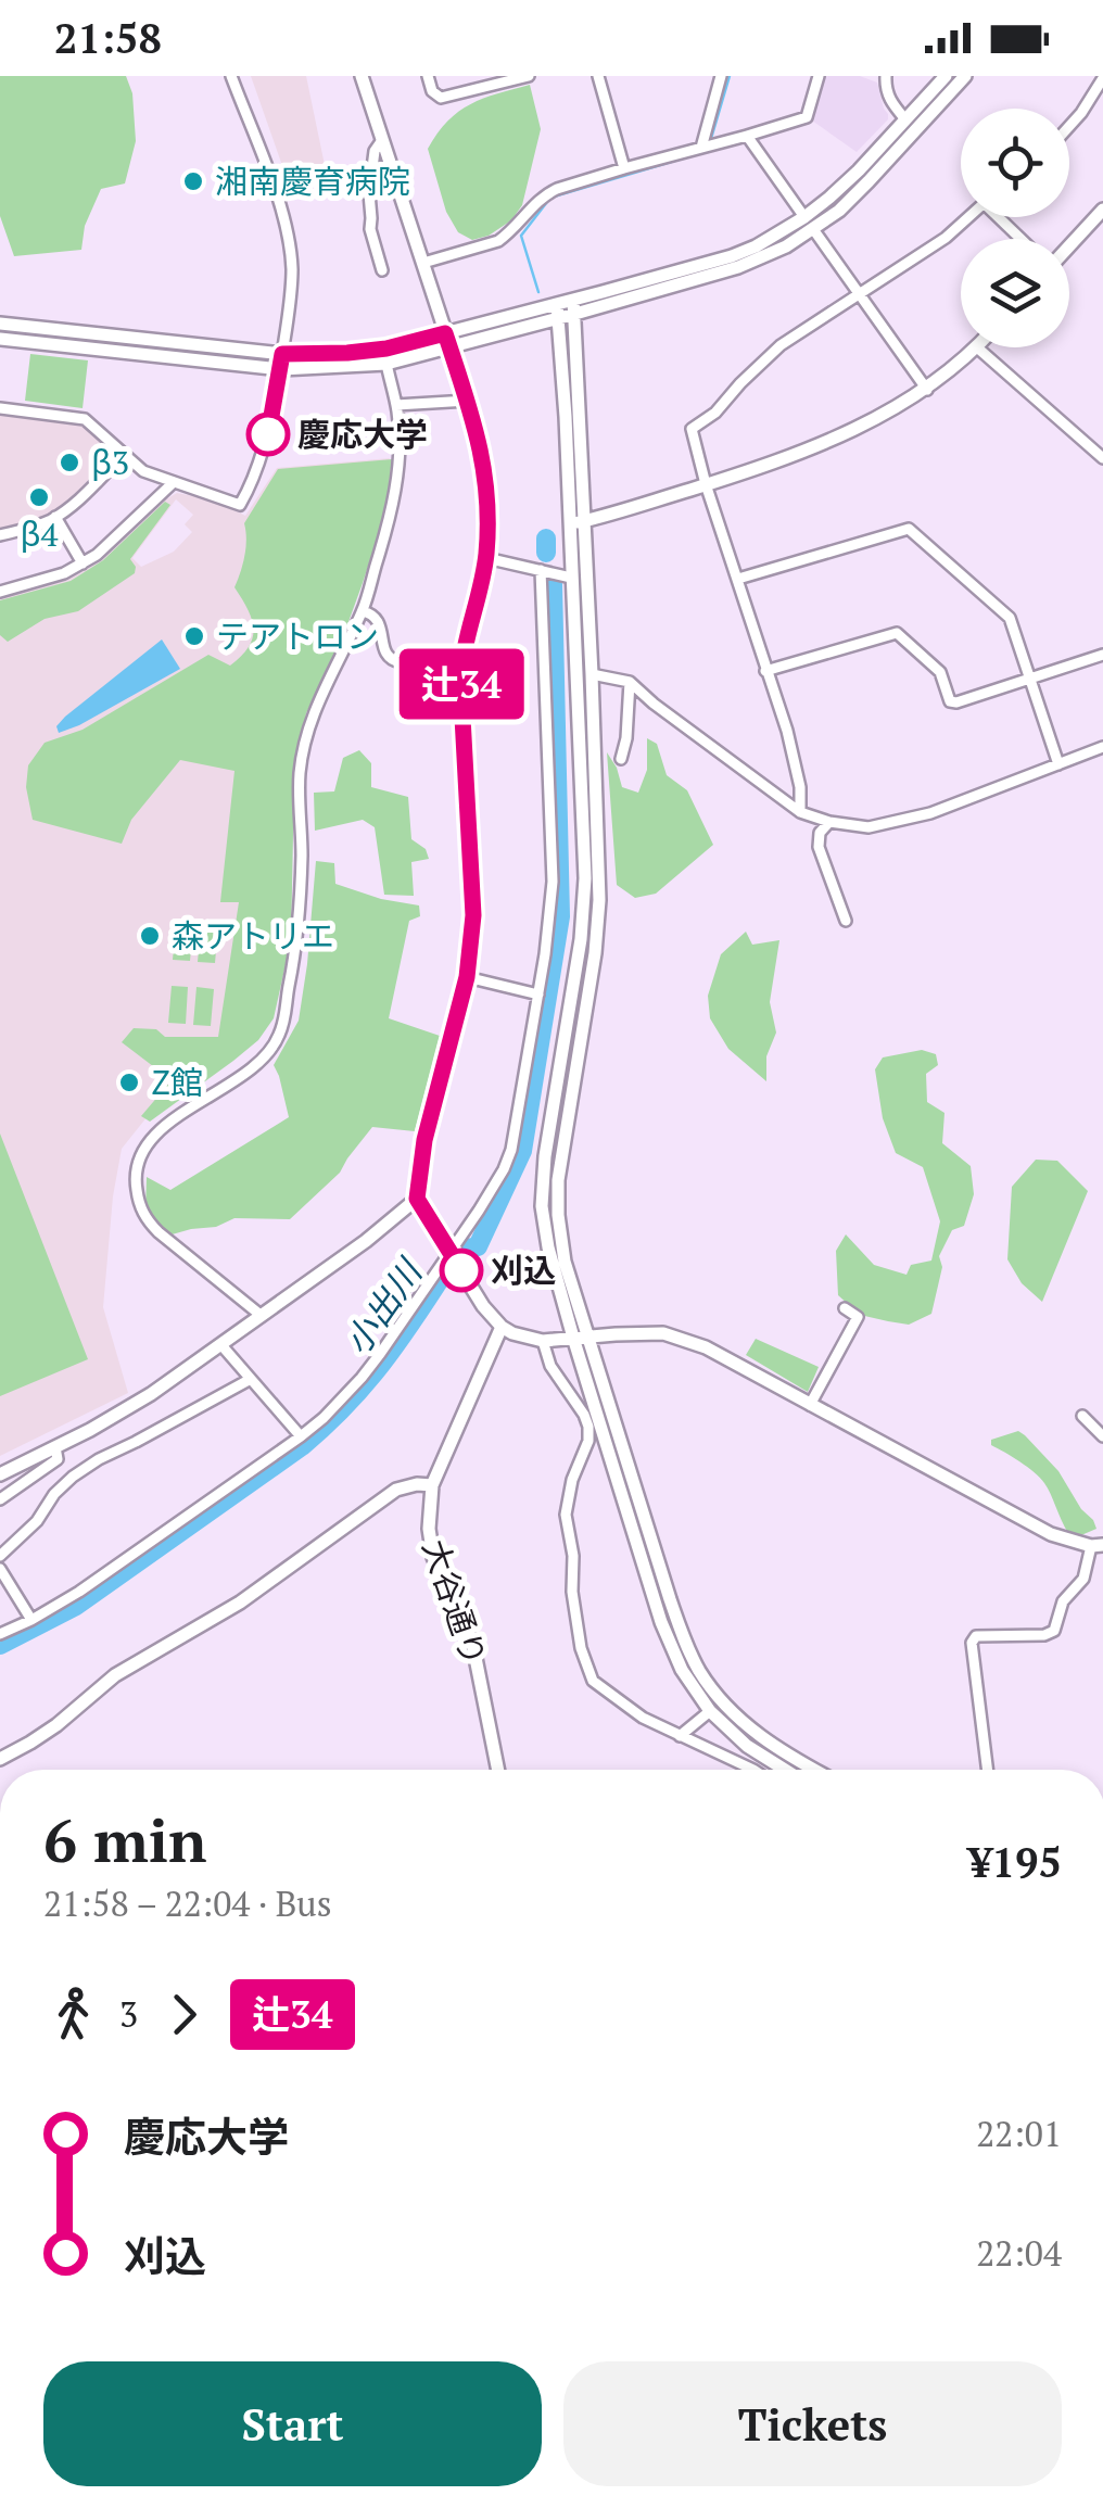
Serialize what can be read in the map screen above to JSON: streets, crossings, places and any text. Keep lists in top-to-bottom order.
{
  "streets": {
    "street": ["大谷通り"]
  },
  "water": ["小出川"],
  "places": [
    "湘南慶育病院",
    "慶応大学",
    "β3",
    "β4",
    "テアトロン",
    "森アトリエ",
    "Ζ館",
    "刈込"
  ],
  "lines": ["bus line 辻34"],
  "page": {
    "status": "21:58",
    "on_map": "辻34",
    "heading": ["6 min", "21:58 – 22:04 · Bus", "¥195"],
    "legs": ["3", "辻34"],
    "list": [
      {
        "name": "慶応大学",
        "value": "22:01"
      },
      {
        "name": "刈込",
        "value": "22:04"
      }
    ],
    "buttons": ["Start", "Tickets"]
  }
}
